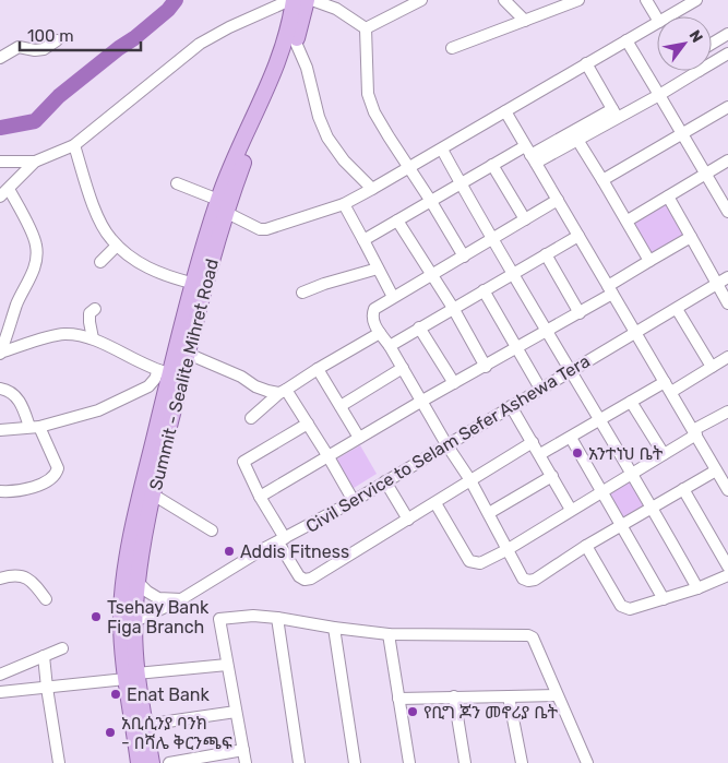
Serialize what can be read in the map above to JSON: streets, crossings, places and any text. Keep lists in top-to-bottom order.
{
  "streets": {
    "main road": ["Summit - Sealite Mihret Road"],
    "street": ["Civil Service to Selam Sefer Ashewa Tera"]
  },
  "crossings": [
    ["Summit - Sealite Mihret Road", "Civil Service to Selam Sefer Ashewa Tera"]
  ],
  "places": [
    "አንተነህ ቤት",
    "Addis Fitness",
    "Tsehay Bank Figa Branch",
    "Enat Bank",
    "የቢግ ጆን መኖሪያ ቤት",
    "አቢሲንያ ባንክ - በሻሌ ቅርንጫፍ"
  ],
  "scale_bar": "100 m",
  "north": "top right"
}
